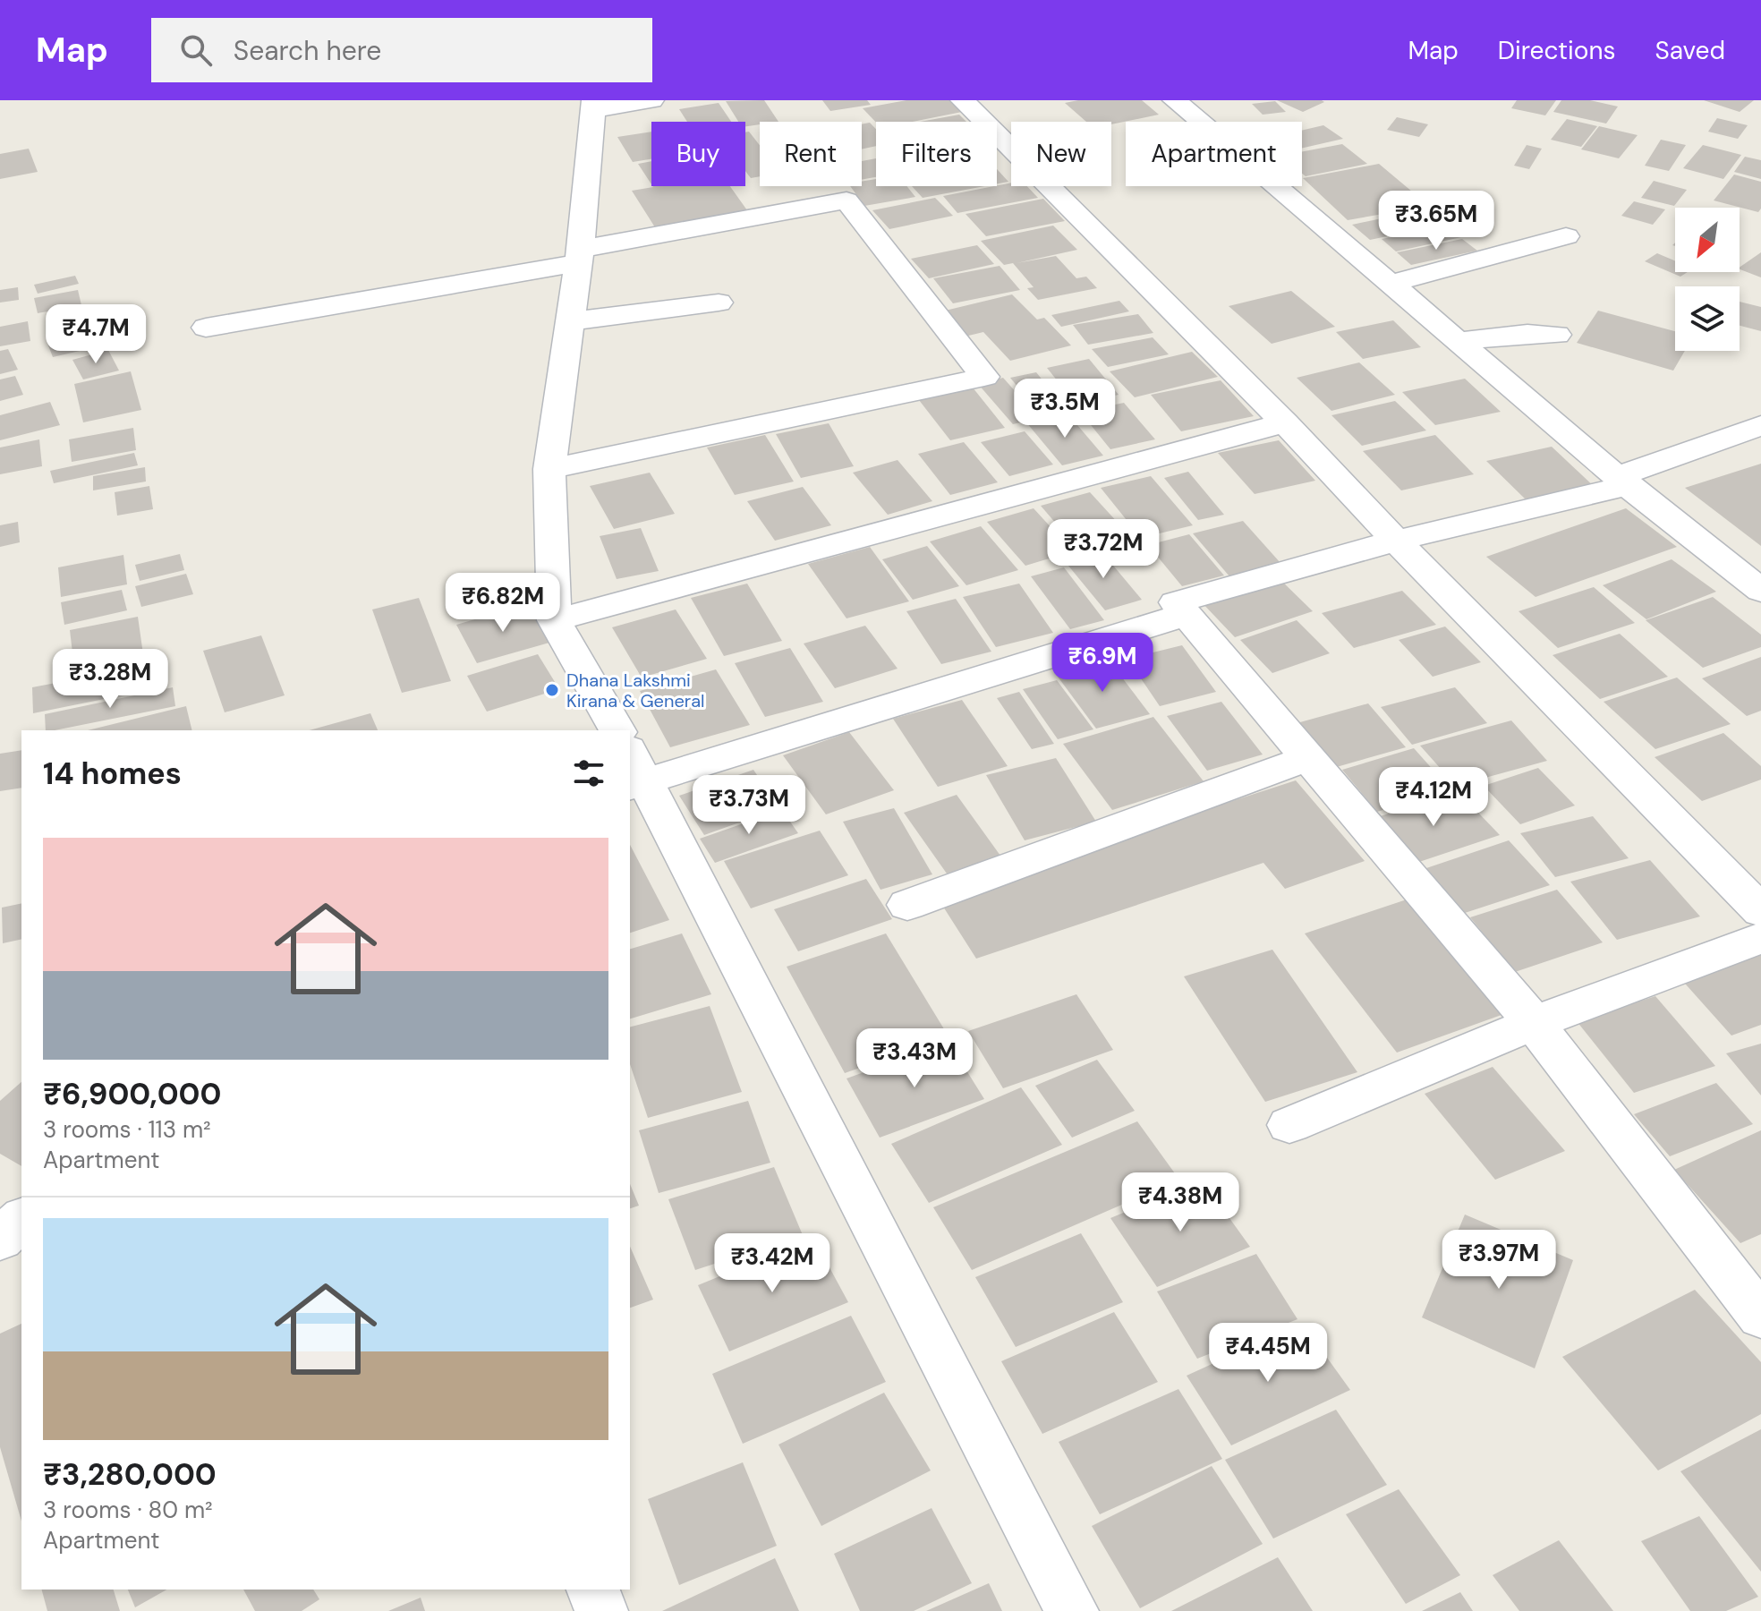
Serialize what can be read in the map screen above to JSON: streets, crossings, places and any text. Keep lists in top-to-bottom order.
{
  "places": ["Dhana Lakshmi Kirana & General"],
  "north": "bottom left",
  "page": {
    "header": "Map",
    "search": "Search here",
    "nav": ["Map", "Directions", "Saved"],
    "chip": [
      "Buy",
      "Rent",
      "Filters",
      "New",
      "Apartment"
    ],
    "price": [
      "₹3.65M",
      "₹4.7M",
      "₹3.5M",
      "₹3.72M",
      "₹6.82M",
      "₹6.9M",
      "₹3.28M",
      "₹4.12M",
      "₹3.73M",
      "₹3.43M",
      "₹4.38M",
      "₹3.97M",
      "₹3.42M",
      "₹4.45M"
    ],
    "heading": "14 homes",
    "list": [
      {
        "name": "₹6,900,000",
        "note": "3 rooms · 113 m² · Apartment"
      },
      {
        "name": "₹3,280,000",
        "note": "3 rooms · 80 m² · Apartment"
      }
    ]
  }
}
